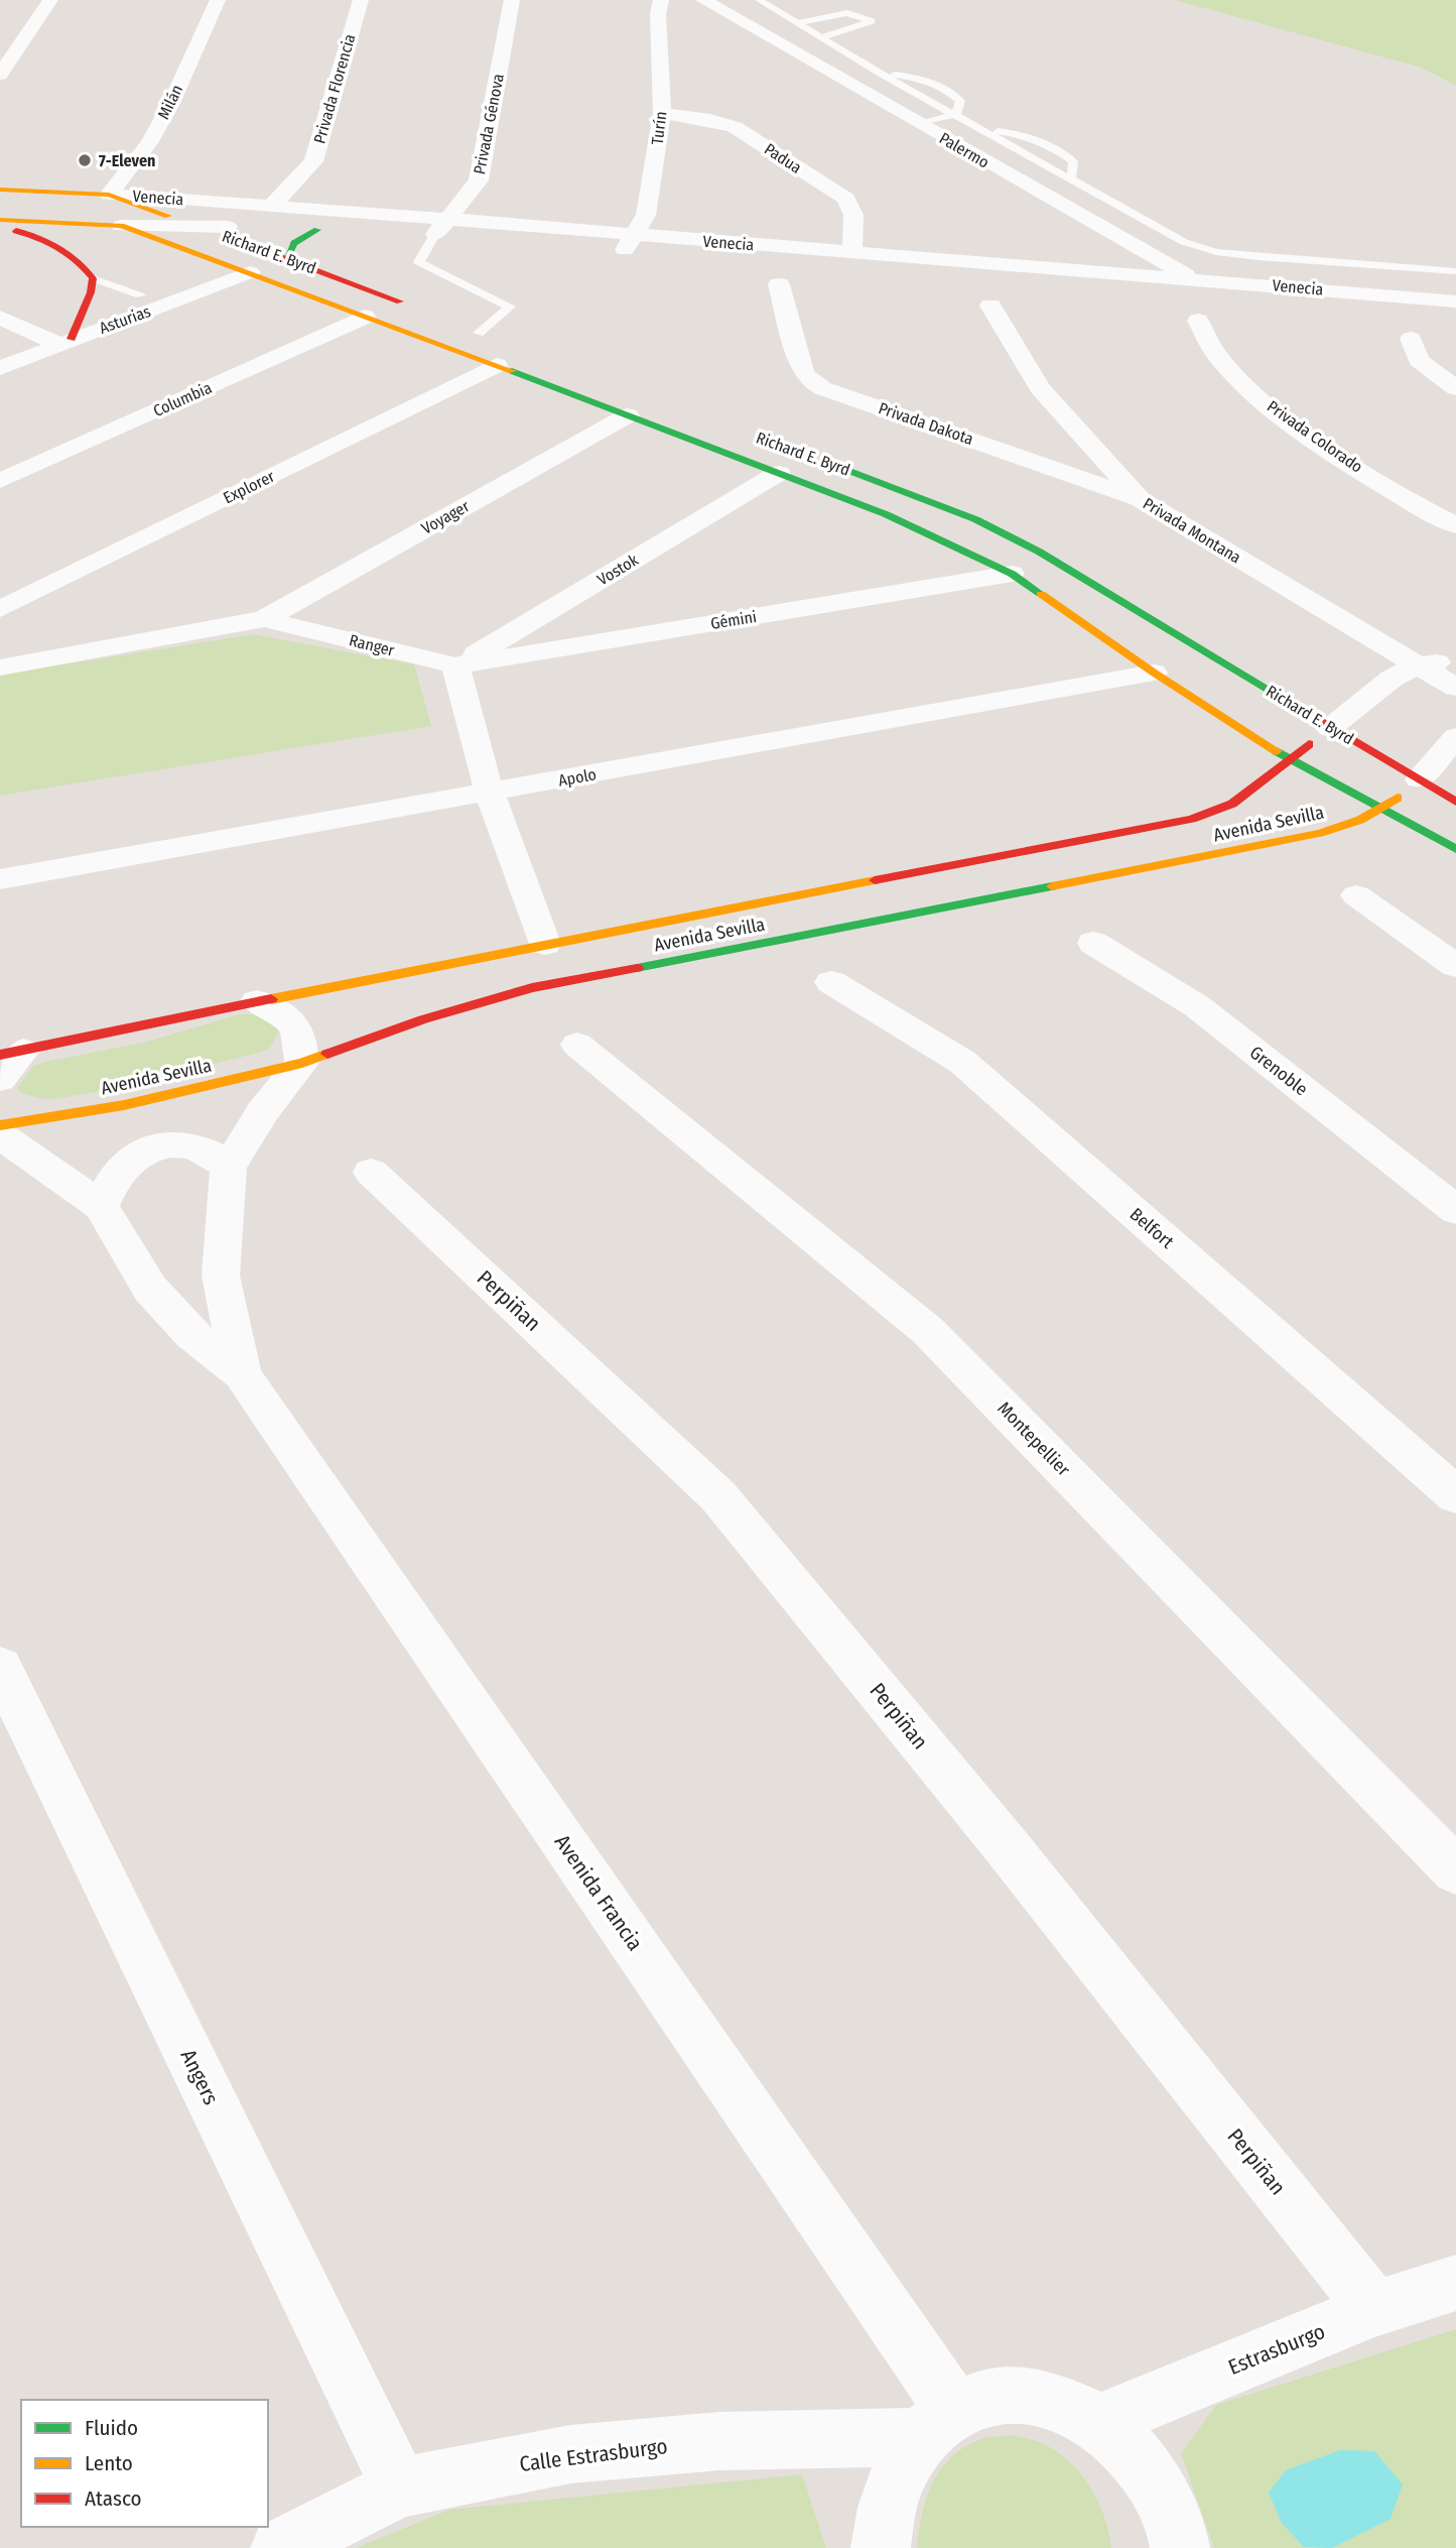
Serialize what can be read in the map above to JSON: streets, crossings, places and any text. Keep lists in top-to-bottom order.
{
  "streets": {
    "street": [
      "Privada Florencia",
      "Milán",
      "Privada Génova",
      "Turín",
      "Palermo",
      "Padua",
      "Venecia",
      "Richard E. Byrd",
      "Asturias",
      "Columbia",
      "Privada Dakota",
      "Privada Colorado",
      "Explorer",
      "Voyager",
      "Privada Montana",
      "Vostok",
      "Gémini",
      "Ranger",
      "Apolo",
      "Avenida Sevilla",
      "Grenoble",
      "Belfort",
      "Perpiñan",
      "Montepellier",
      "Avenida Francia",
      "Angers",
      "Estrasburgo",
      "Calle Estrasburgo"
    ]
  },
  "crossings": [
    ["Privada Florencia", "Venecia"],
    ["Milán", "Venecia"],
    ["Milán", "Richard E. Byrd"],
    ["Privada Génova", "Venecia"],
    ["Turín", "Padua"],
    ["Turín", "Venecia"],
    ["Palermo", "Venecia"],
    ["Padua", "Venecia"],
    ["Venecia", "Richard E. Byrd"],
    ["Richard E. Byrd", "Asturias"],
    ["Richard E. Byrd", "Columbia"],
    ["Richard E. Byrd", "Explorer"],
    ["Richard E. Byrd", "Voyager"],
    ["Richard E. Byrd", "Vostok"],
    ["Richard E. Byrd", "Gémini"],
    ["Richard E. Byrd", "Apolo"],
    ["Richard E. Byrd", "Avenida Sevilla"],
    ["Privada Dakota", "Privada Montana"],
    ["Voyager", "Ranger"],
    ["Vostok", "Gémini"],
    ["Vostok", "Ranger"],
    ["Gémini", "Ranger"],
    ["Avenida Sevilla", "Avenida Francia"],
    ["Perpiñan", "Estrasburgo"],
    ["Avenida Francia", "Calle Estrasburgo"],
    ["Angers", "Calle Estrasburgo"]
  ],
  "places": ["7-Eleven"],
  "legend": ["Fluido", "Lento", "Atasco"]
}
